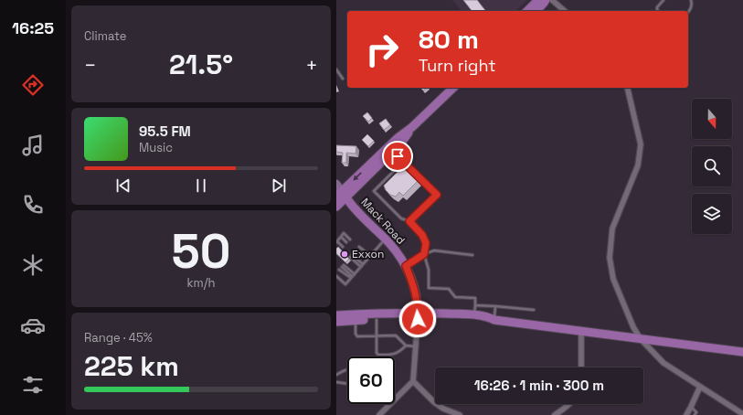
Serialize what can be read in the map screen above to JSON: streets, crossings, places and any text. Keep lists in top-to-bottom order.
{
  "streets": {
    "main road": ["Mack Road"]
  },
  "places": ["Exxon"],
  "north": "bottom",
  "page": {
    "tabs": "16:25",
    "tile": [
      "Climate",
      ["50", "km/h"],
      ["Range · 45%", "225 km"]
    ],
    "turn": ["80 m", "Turn right"],
    "heat": ["−", "21.5°", "+"],
    "song": ["95.5 FM", "Music"],
    "limit": "60",
    "trip": "16:26 · 1 min · 300 m"
  }
}
